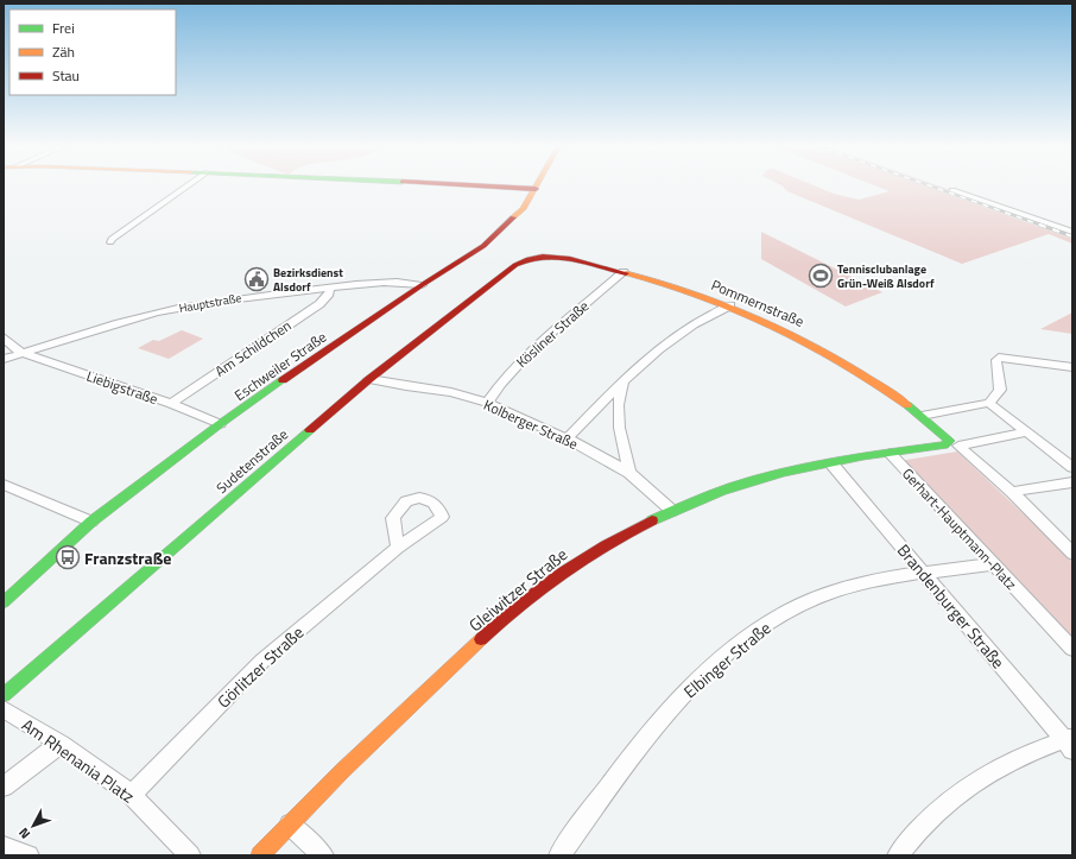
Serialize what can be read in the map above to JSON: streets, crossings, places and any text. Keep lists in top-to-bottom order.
{
  "streets": {
    "street": [
      "Hauptstraße",
      "Pommernstraße",
      "Kösliner Straße",
      "Am Schildchen",
      "Eschweiler Straße",
      "Liebigstraße",
      "Kolberger Straße",
      "Sudetenstraße",
      "Gerhart-Hauptmann-Platz",
      "Gleiwitzer Straße",
      "Brandenburger Straße",
      "Elbinger Straße",
      "Görlitzer Straße",
      "Am Rhenania Platz"
    ]
  },
  "crossings": [
    ["Hauptstraße", "Am Schildchen"],
    ["Hauptstraße", "Eschweiler Straße"],
    ["Hauptstraße", "Liebigstraße"],
    ["Pommernstraße", "Kösliner Straße"],
    ["Pommernstraße", "Sudetenstraße"],
    ["Pommernstraße", "Gerhart-Hauptmann-Platz"],
    ["Kösliner Straße", "Kolberger Straße"],
    ["Am Schildchen", "Liebigstraße"],
    ["Eschweiler Straße", "Liebigstraße"],
    ["Kolberger Straße", "Sudetenstraße"],
    ["Kolberger Straße", "Gleiwitzer Straße"],
    ["Gerhart-Hauptmann-Platz", "Gleiwitzer Straße"],
    ["Gerhart-Hauptmann-Platz", "Elbinger Straße"],
    ["Gleiwitzer Straße", "Brandenburger Straße"],
    ["Brandenburger Straße", "Elbinger Straße"],
    ["Görlitzer Straße", "Am Rhenania Platz"]
  ],
  "places": {
    "sports": ["Tennisclubanlage Grün-Weiß Alsdorf"],
    "public building": ["Bezirksdienst Alsdorf"],
    "bus stop": ["Franzstraße"]
  },
  "legend": ["Frei", "Zäh", "Stau"],
  "north": "bottom left"
}
